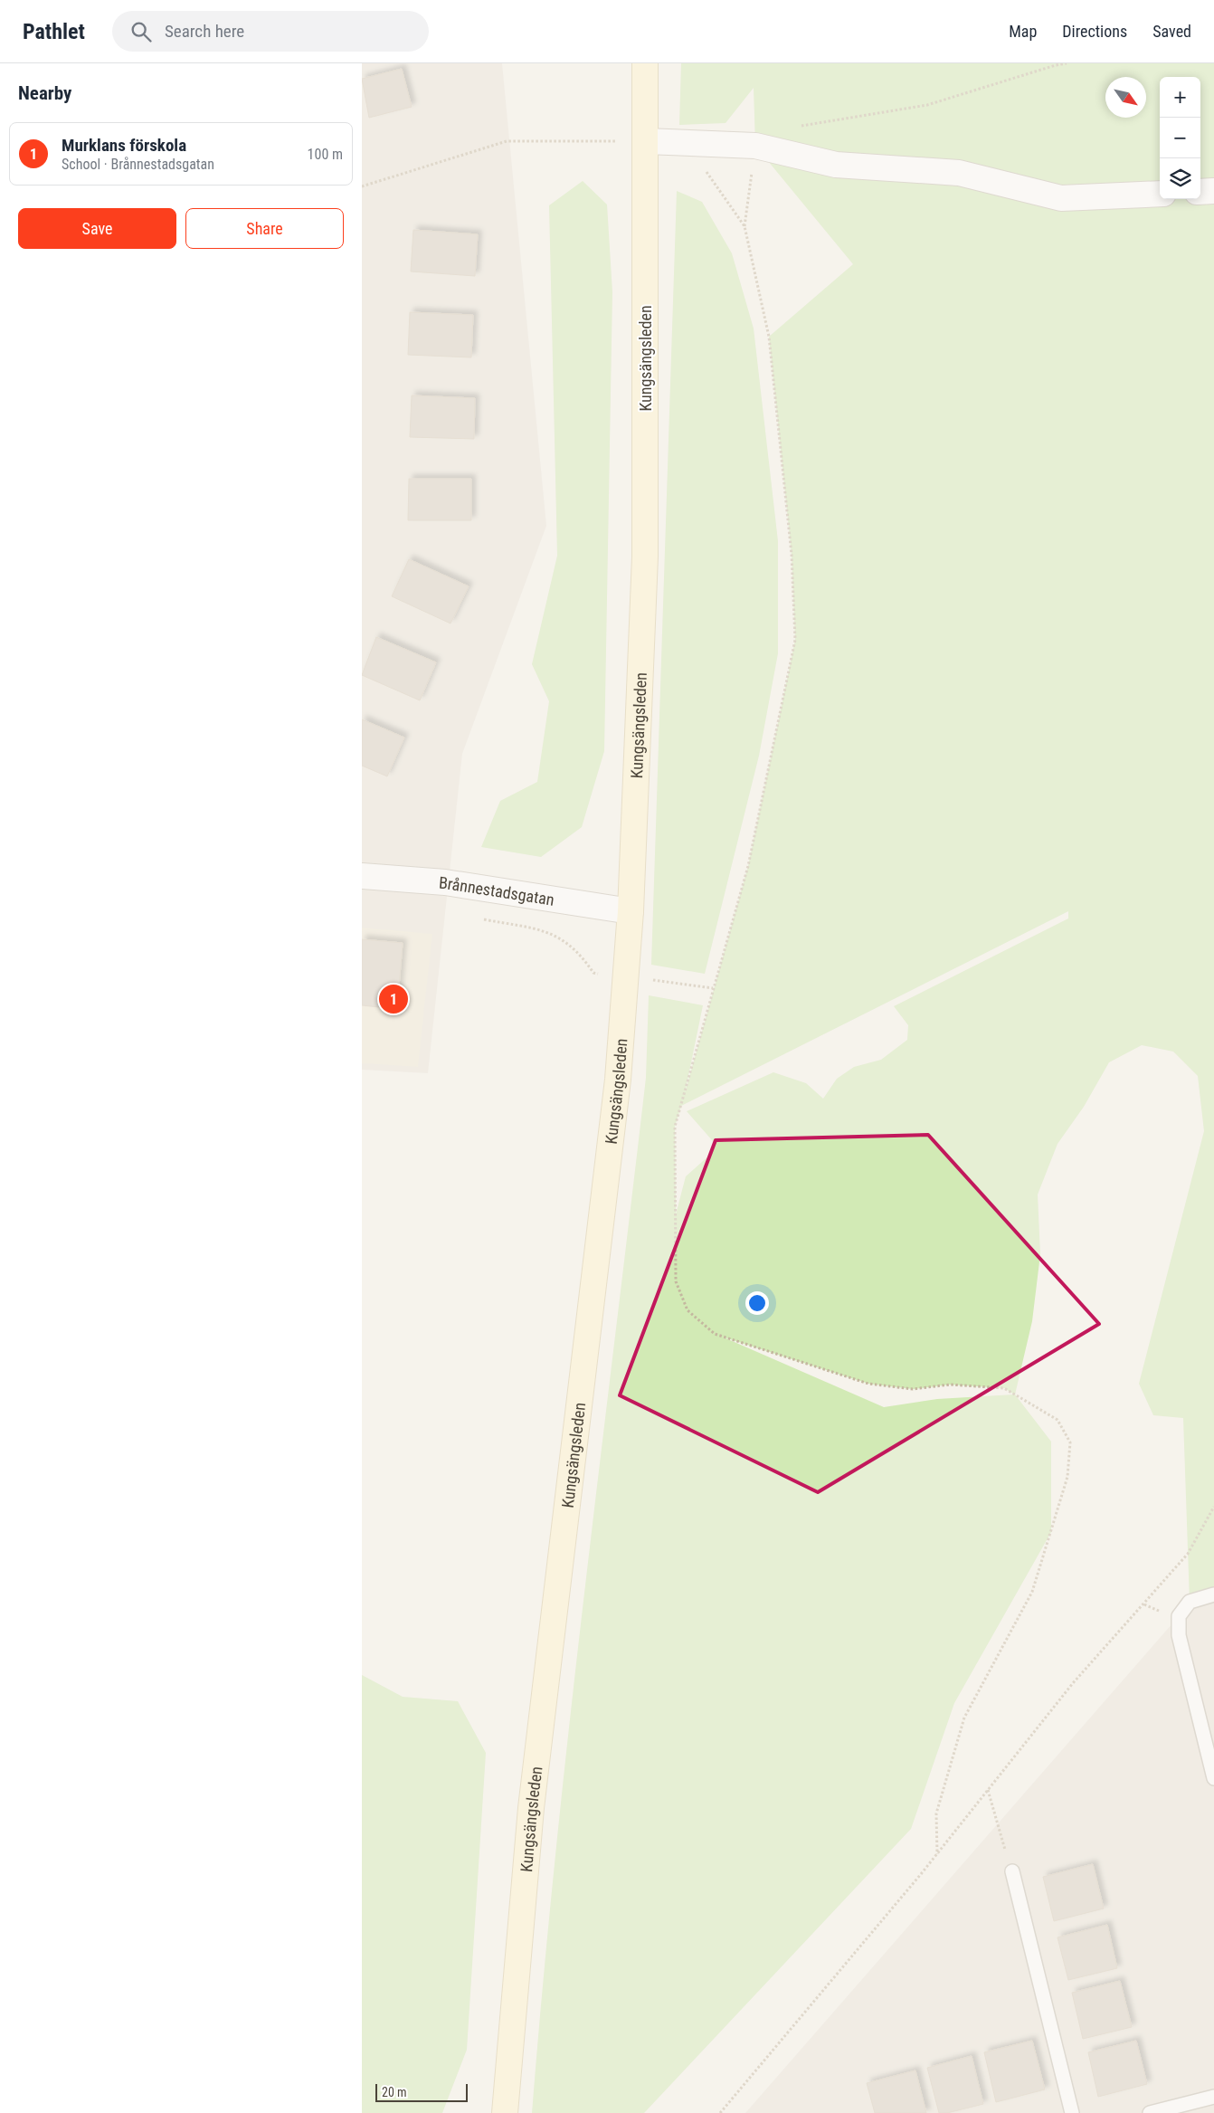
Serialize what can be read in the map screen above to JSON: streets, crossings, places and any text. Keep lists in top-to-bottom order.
{
  "streets": {
    "main road": ["Kungsängsleden"],
    "street": ["Brånnestadsgatan"]
  },
  "crossings": [
    ["Kungsängsleden", "Brånnestadsgatan"]
  ],
  "scale_bar": "20 m",
  "north": "bottom right",
  "page": {
    "header": "Pathlet",
    "search": "Search here",
    "nav": ["Map", "Directions", "Saved"],
    "heading": "Nearby",
    "map_buttons": ["+", "−"],
    "list": [
      {
        "mark": "1",
        "name": "Murklans förskola",
        "note": "School · Brånnestadsgatan",
        "value": "100 m"
      }
    ],
    "buttons": ["Save", "Share"],
    "pins": "1",
    "scale": "20 m"
  }
}
